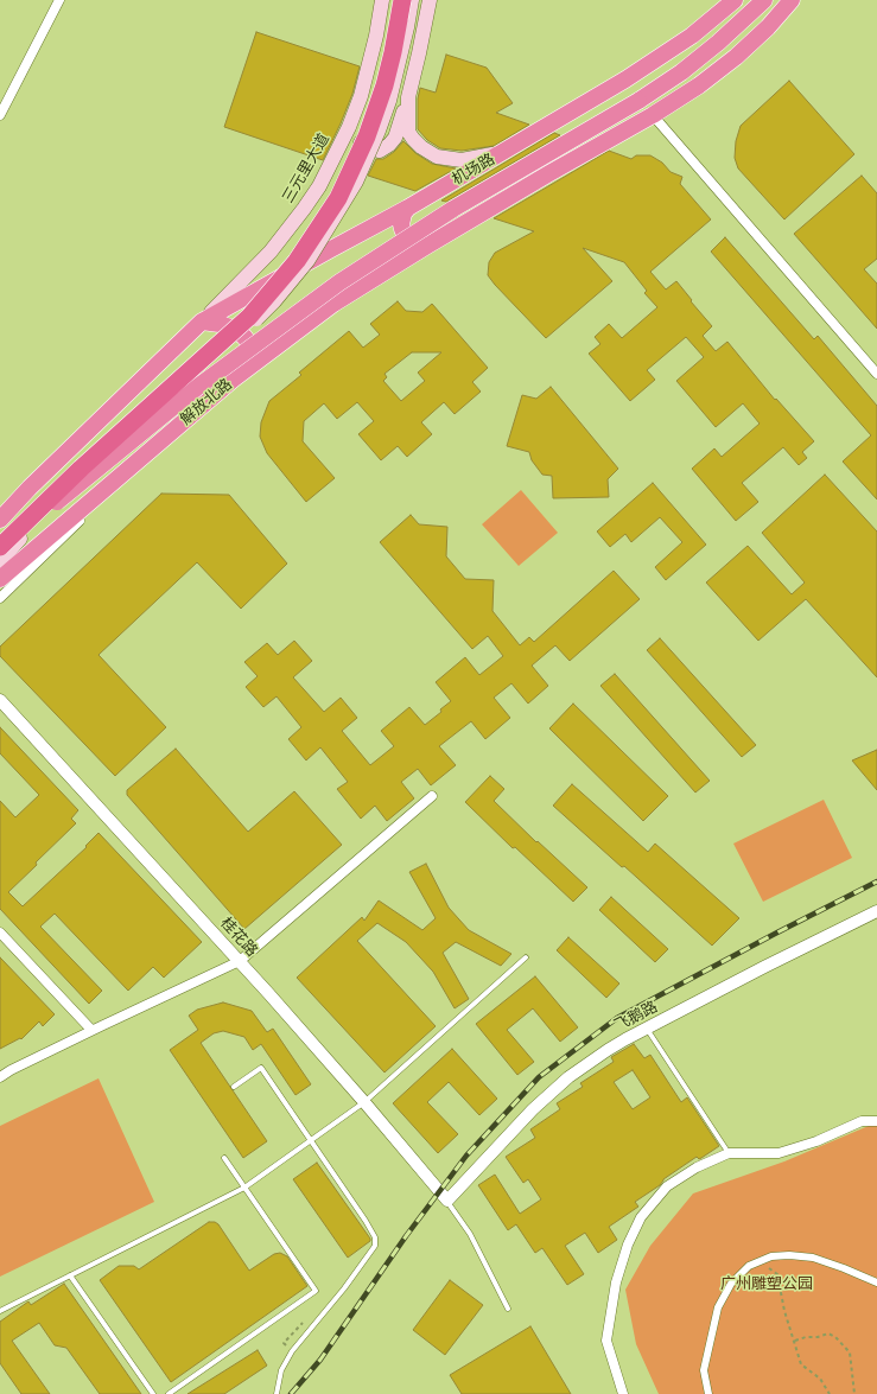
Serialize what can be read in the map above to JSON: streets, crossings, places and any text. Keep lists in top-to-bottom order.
{
  "streets": {
    "highway": ["机场路", "解放北路"],
    "main road": ["三元里大道"],
    "street": ["桂花路", "飞鹅路"]
  },
  "crossings": [
    ["三元里大道", "机场路"],
    ["桂花路", "飞鹅路"]
  ],
  "parks": ["广州雕塑公园"]
}
